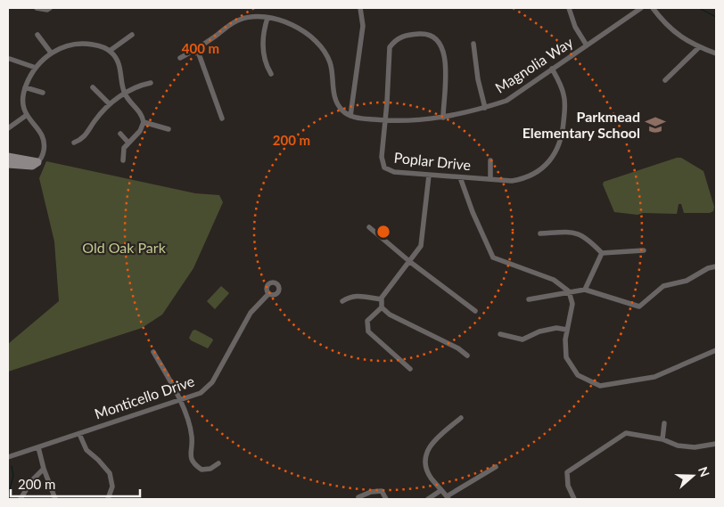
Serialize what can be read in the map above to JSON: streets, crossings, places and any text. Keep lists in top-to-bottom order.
{
  "streets": {
    "street": ["Magnolia Way", "Poplar Drive", "Monticello Drive"]
  },
  "crossings": [
    ["Magnolia Way", "Poplar Drive"]
  ],
  "parks": ["Old Oak Park"],
  "places": {
    "school or university": ["Parkmead Elementary School"]
  },
  "scale_bar": "200 m",
  "north": "right",
  "rings": ["400 m", "200 m"]
}
